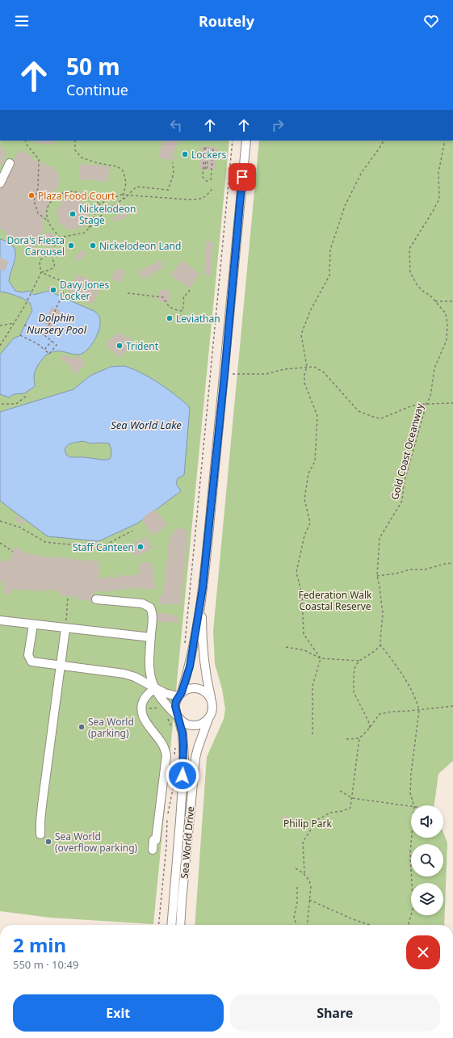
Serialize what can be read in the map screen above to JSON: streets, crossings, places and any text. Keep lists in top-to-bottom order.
{
  "streets": {
    "street": ["Sea World Drive"],
    "path": ["Gold Coast Oceanway"]
  },
  "water": ["Dolphin Nursery Pool", "Sea World Lake"],
  "parks": ["Federation Walk Coastal Reserve", "Philip Park"],
  "places": [
    "Lockers",
    "Plaza Food Court",
    "Nickelodeon Stage",
    "Dora's Fiesta Carousel",
    "Nickelodeon Land",
    "Davy Jones Locker",
    "Leviathan",
    "Trident",
    "Staff Canteen",
    "Sea World (parking)",
    "Sea World (overflow parking)"
  ],
  "page": {
    "header": "Routely",
    "turn": ["50 m", "Continue"],
    "heading": ["2 min", "550 m · 10:49"],
    "buttons": ["Exit", "Share"]
  }
}
